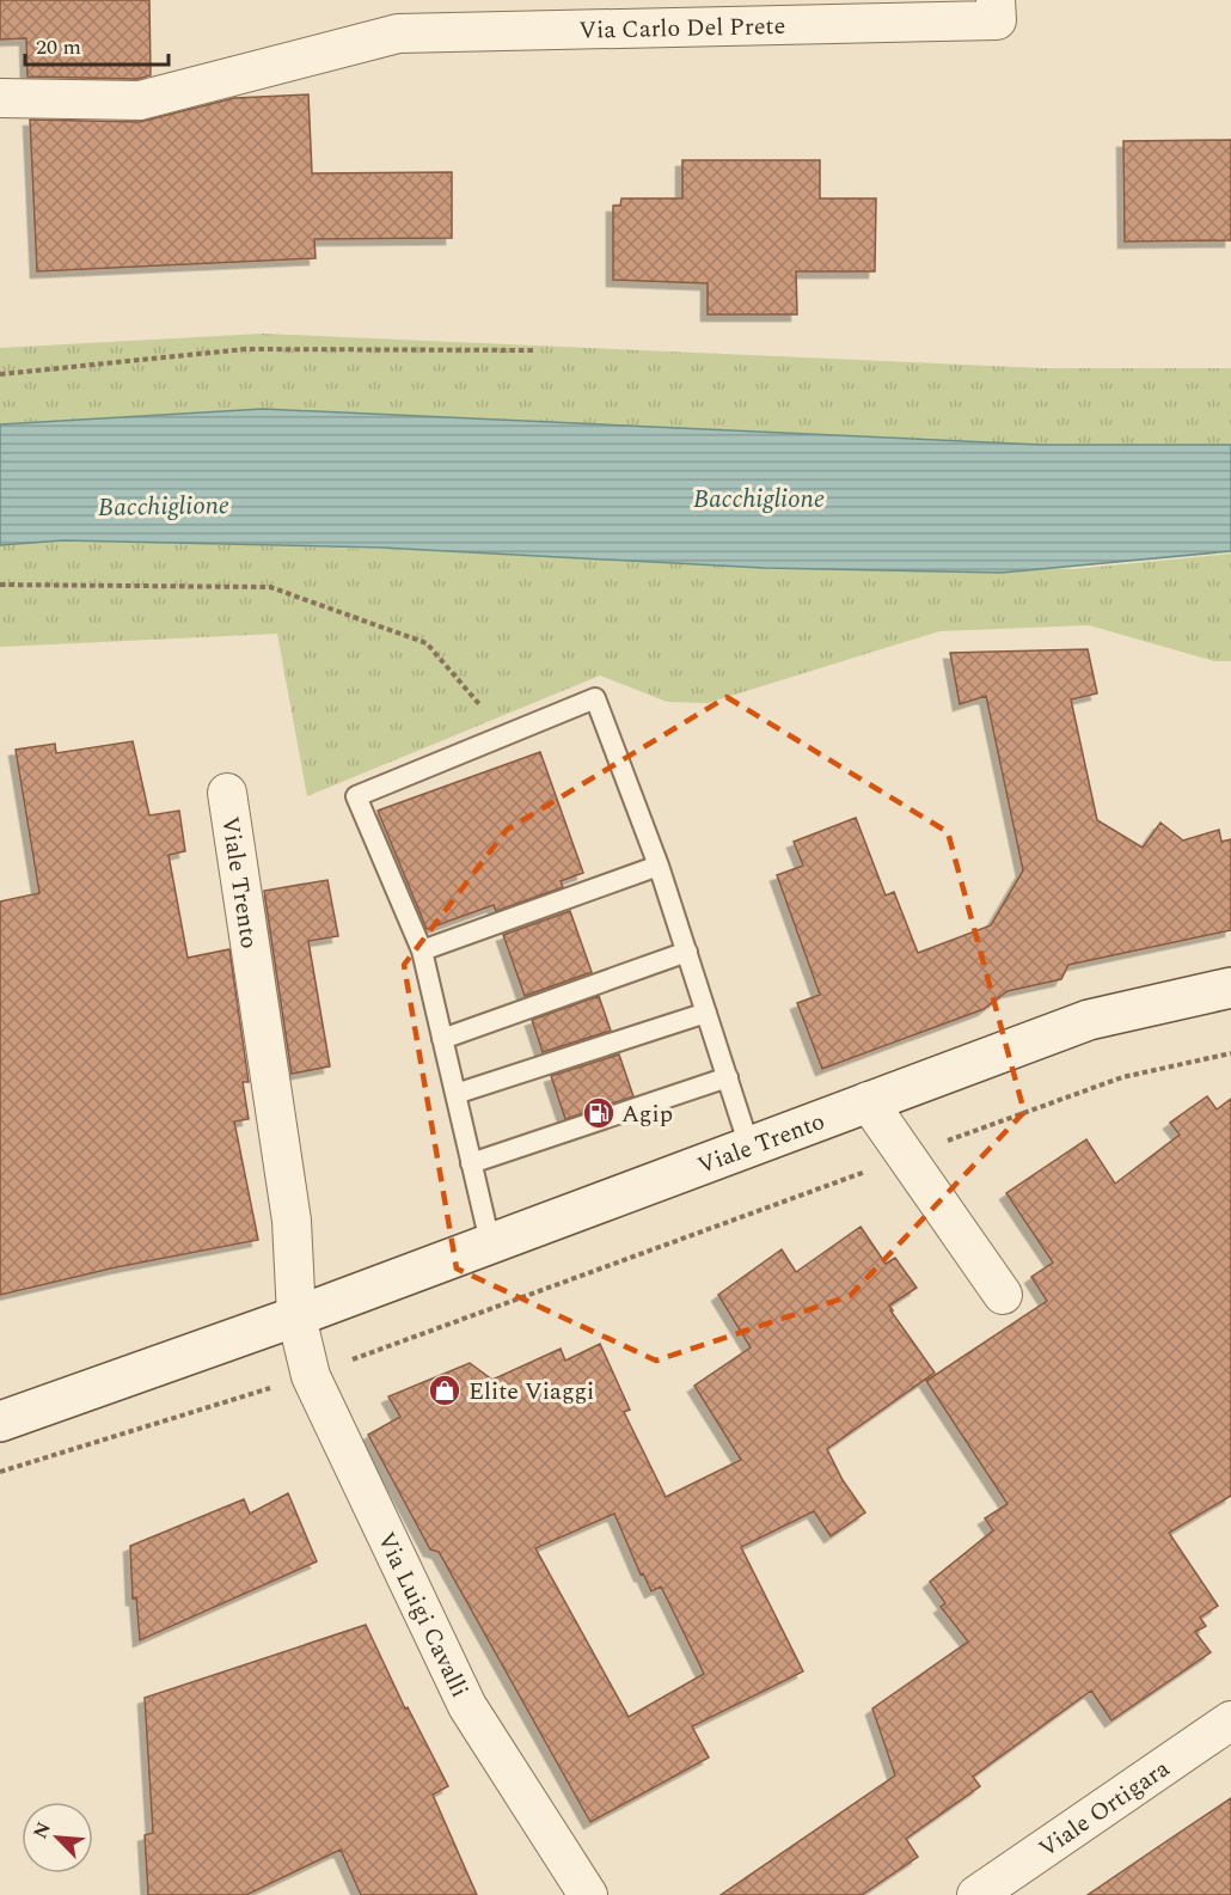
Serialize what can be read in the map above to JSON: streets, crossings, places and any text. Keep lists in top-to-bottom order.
{
  "streets": {
    "main road": ["Viale Trento"],
    "street": ["Via Carlo Del Prete", "Via Luigi Cavalli", "Viale Ortigara"]
  },
  "crossings": [
    ["Viale Trento", "Via Luigi Cavalli"]
  ],
  "water": ["Bacchiglione"],
  "places": {
    "fuel station": ["Agip"],
    "shop": ["Elite Viaggi"]
  },
  "scale_bar": "20 m",
  "north": "top left"
}
